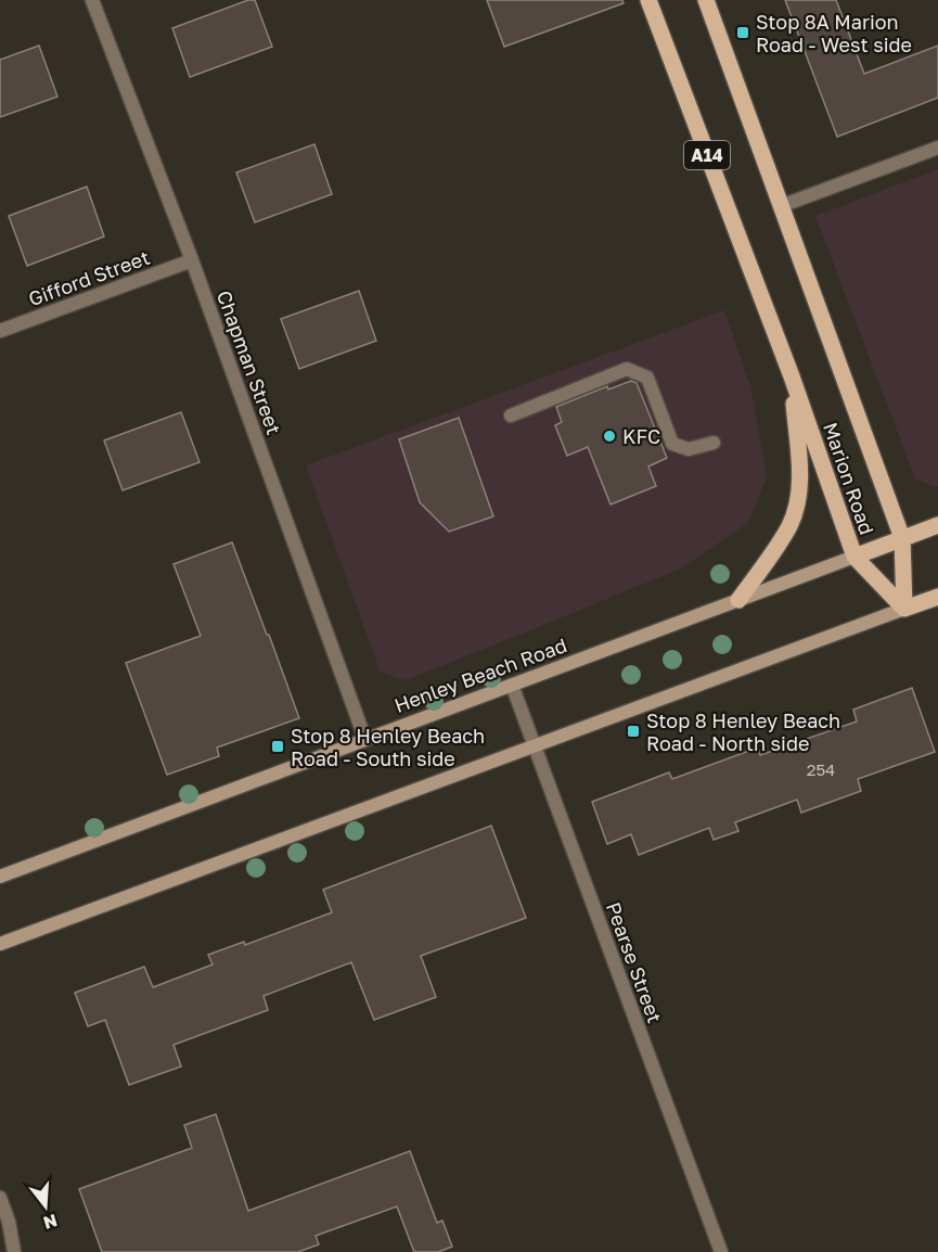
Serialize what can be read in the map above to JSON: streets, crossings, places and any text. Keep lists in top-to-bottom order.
{
  "streets": {
    "main road": ["A14", "Marion Road", "Henley Beach Road"],
    "street": ["Gifford Street", "Chapman Street", "Pearse Street"]
  },
  "crossings": [
    ["Gifford Street", "Chapman Street"],
    ["Chapman Street", "Henley Beach Road"],
    ["Marion Road", "Henley Beach Road"],
    ["Henley Beach Road", "Pearse Street"]
  ],
  "places": {
    "transit": ["Stop 8A Marion Road - West side", "Stop 8 Henley Beach Road - North side", "Stop 8 Henley Beach Road - South side"],
    "other": ["KFC"]
  },
  "house_numbers": ["254"],
  "north": "bottom"
}
